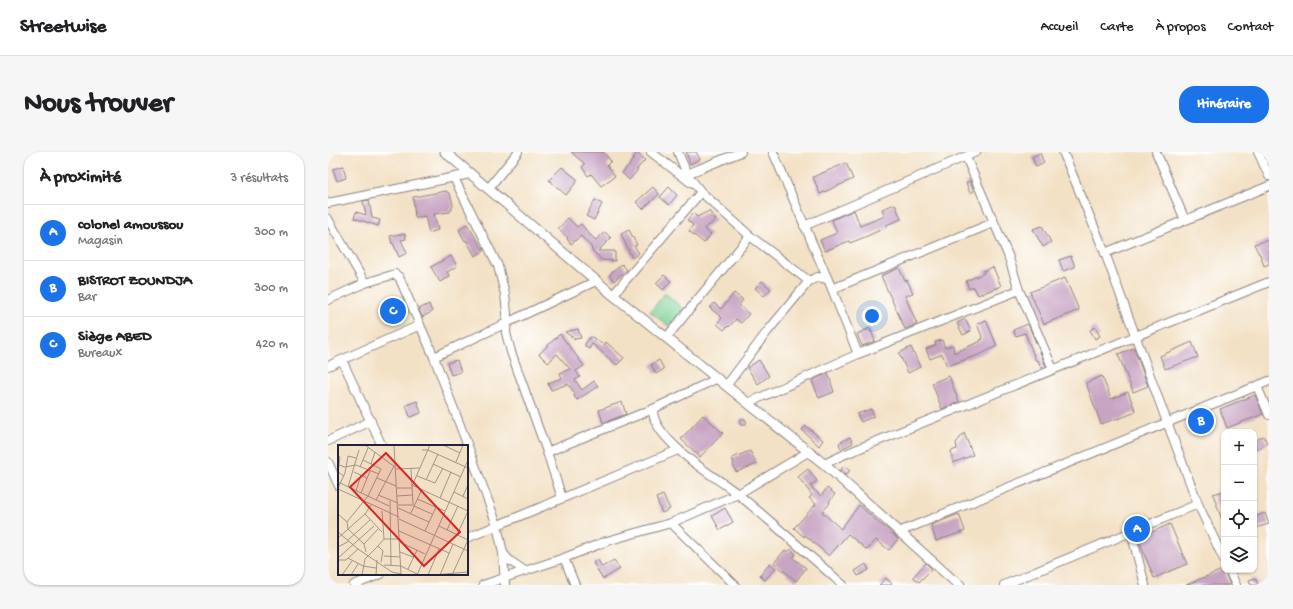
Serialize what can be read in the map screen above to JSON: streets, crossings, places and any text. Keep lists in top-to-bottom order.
{
  "page": {
    "header": "Streetwise",
    "nav": [
      "Accueil",
      "Carte",
      "À propos",
      "Contact"
    ],
    "buttons": "Itinéraire",
    "title": "Nous trouver",
    "heading": ["À proximité", "3 résultats"],
    "list": [
      {
        "mark": "A",
        "name": "colonel amoussou",
        "note": "Magasin",
        "value": "300 m"
      },
      {
        "mark": "B",
        "name": "BISTROT ZOUNDJA",
        "note": "Bar",
        "value": "300 m"
      },
      {
        "mark": "C",
        "name": "Siège ABED",
        "note": "Bureaux",
        "value": "420 m"
      }
    ],
    "pins": ["C", "B", "A"],
    "map_buttons": ["+", "−"]
  }
}
